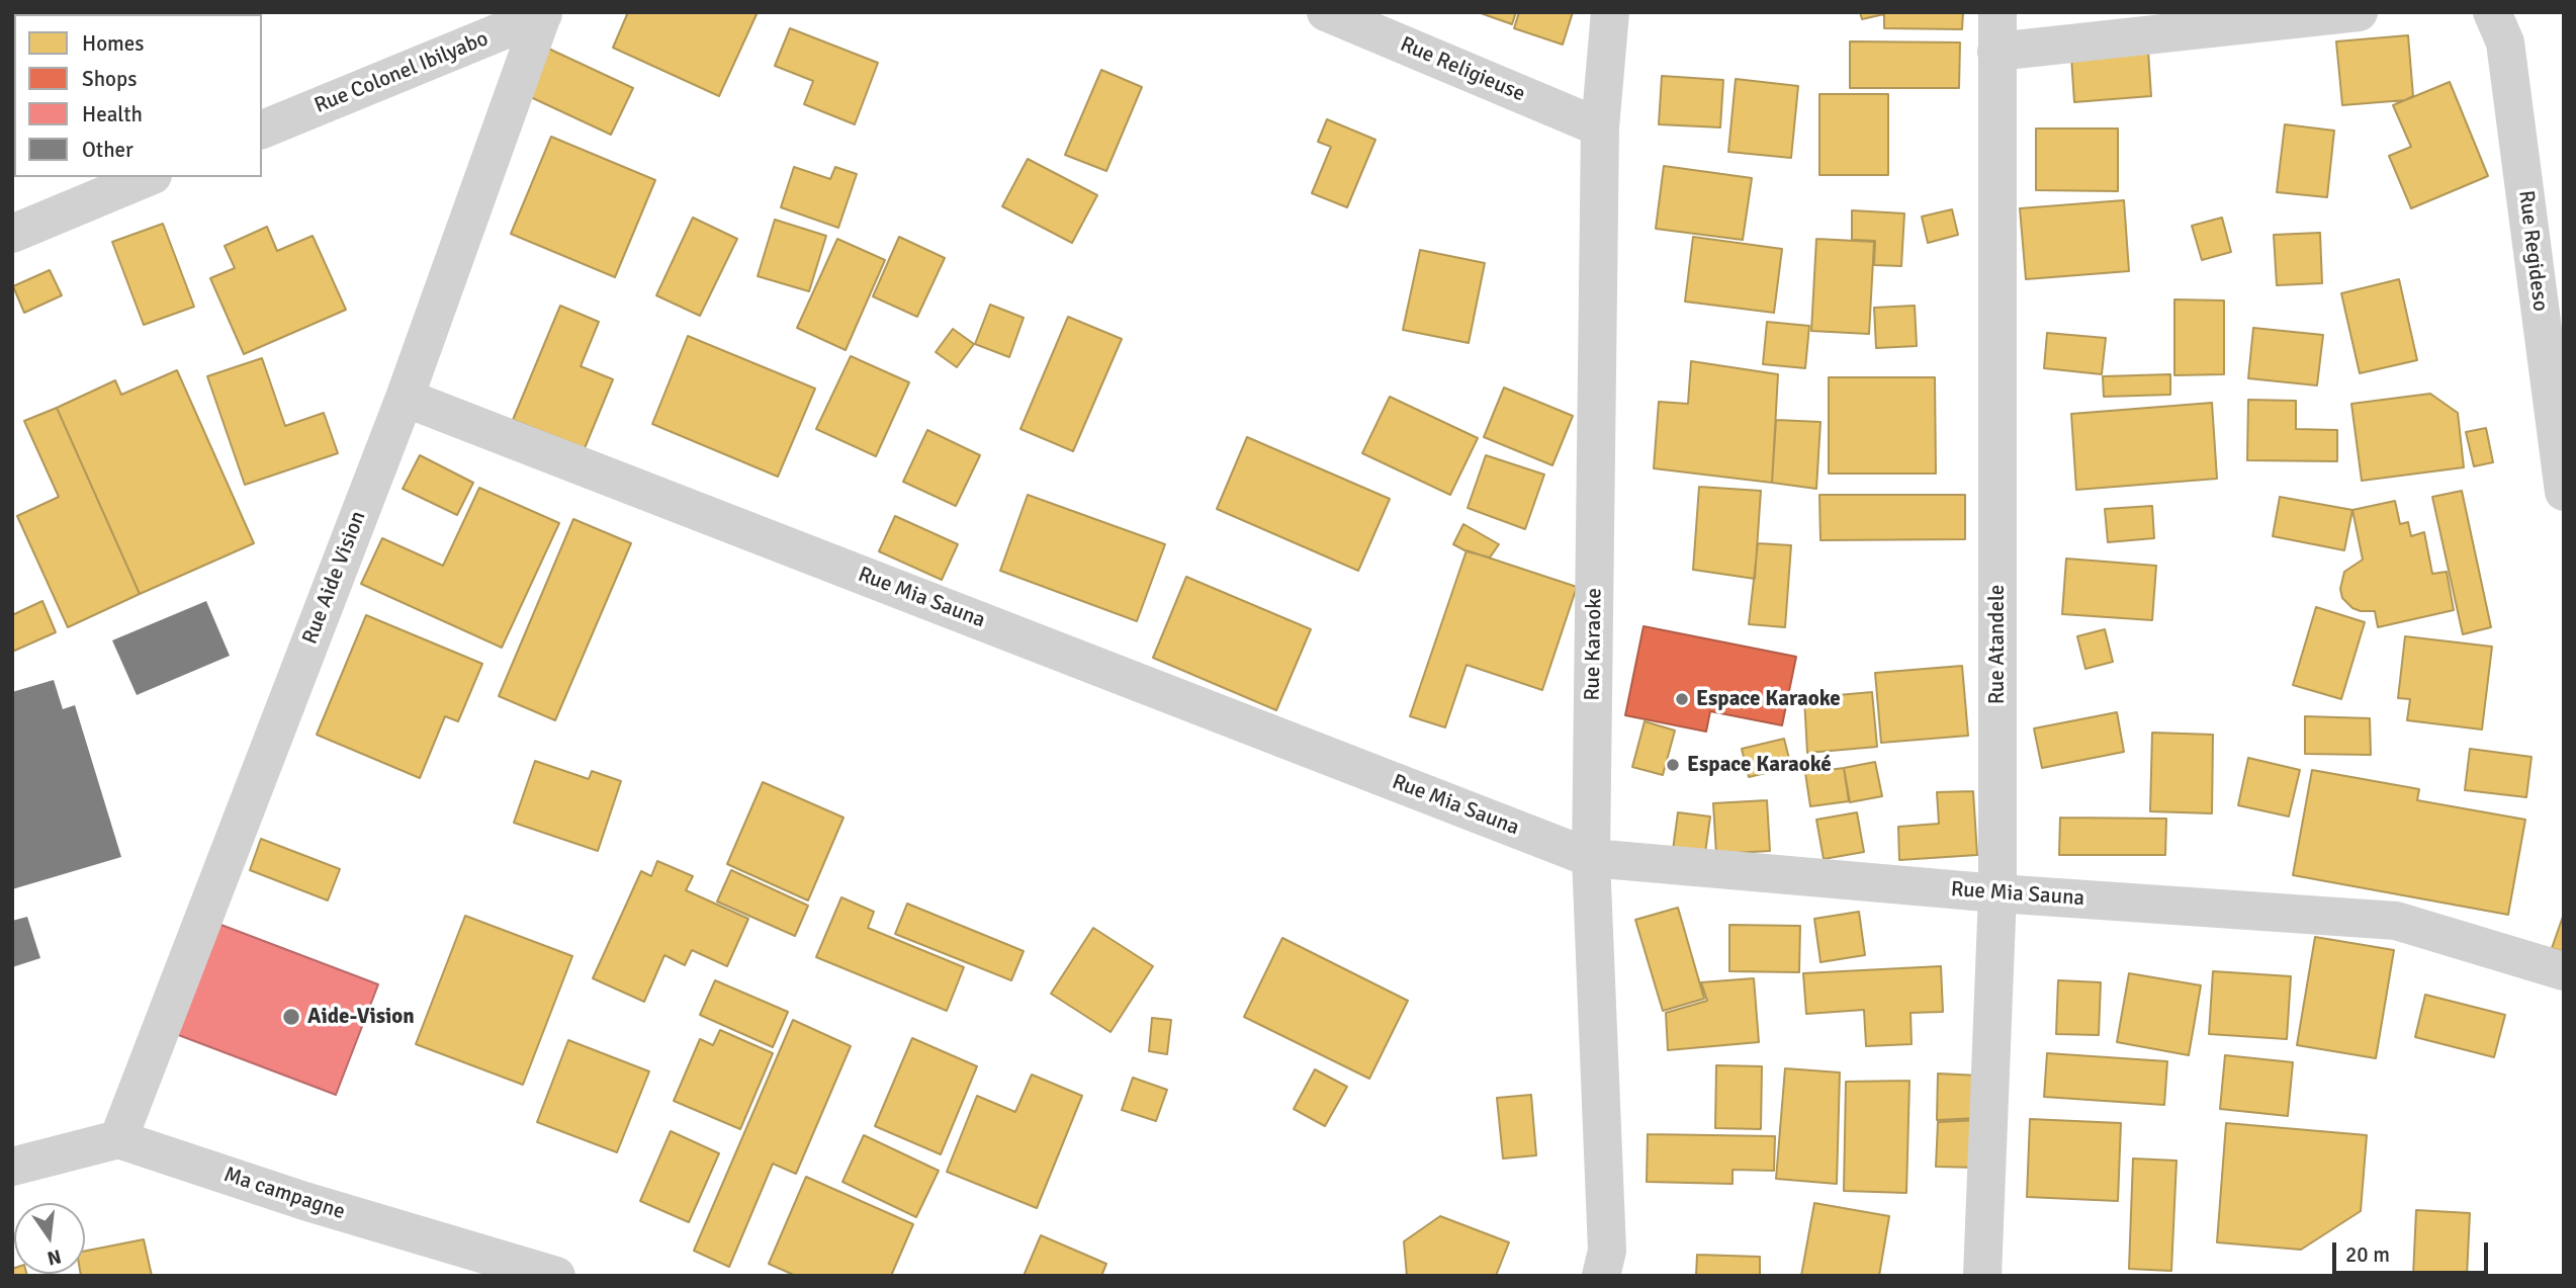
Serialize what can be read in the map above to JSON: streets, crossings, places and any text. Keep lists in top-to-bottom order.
{
  "streets": {
    "street": [
      "Rue Religieuse",
      "Rue Colonel Ibilyabo",
      "Rue Regideso",
      "Rue Aide Vision",
      "Rue Mia Sauna",
      "Rue Karaoke",
      "Rue Atandele",
      "Ma campagne"
    ]
  },
  "crossings": [
    ["Rue Religieuse", "Rue Karaoke"],
    ["Rue Colonel Ibilyabo", "Rue Aide Vision"],
    ["Rue Aide Vision", "Rue Mia Sauna"],
    ["Rue Aide Vision", "Ma campagne"],
    ["Rue Mia Sauna", "Rue Karaoke"],
    ["Rue Mia Sauna", "Rue Atandele"]
  ],
  "places": ["Espace Karaoke", "Espace Karaoké", "Aide-Vision"],
  "legend": [
    "Homes",
    "Shops",
    "Health",
    "Other"
  ],
  "scale_bar": "20 m",
  "north": "bottom"
}
